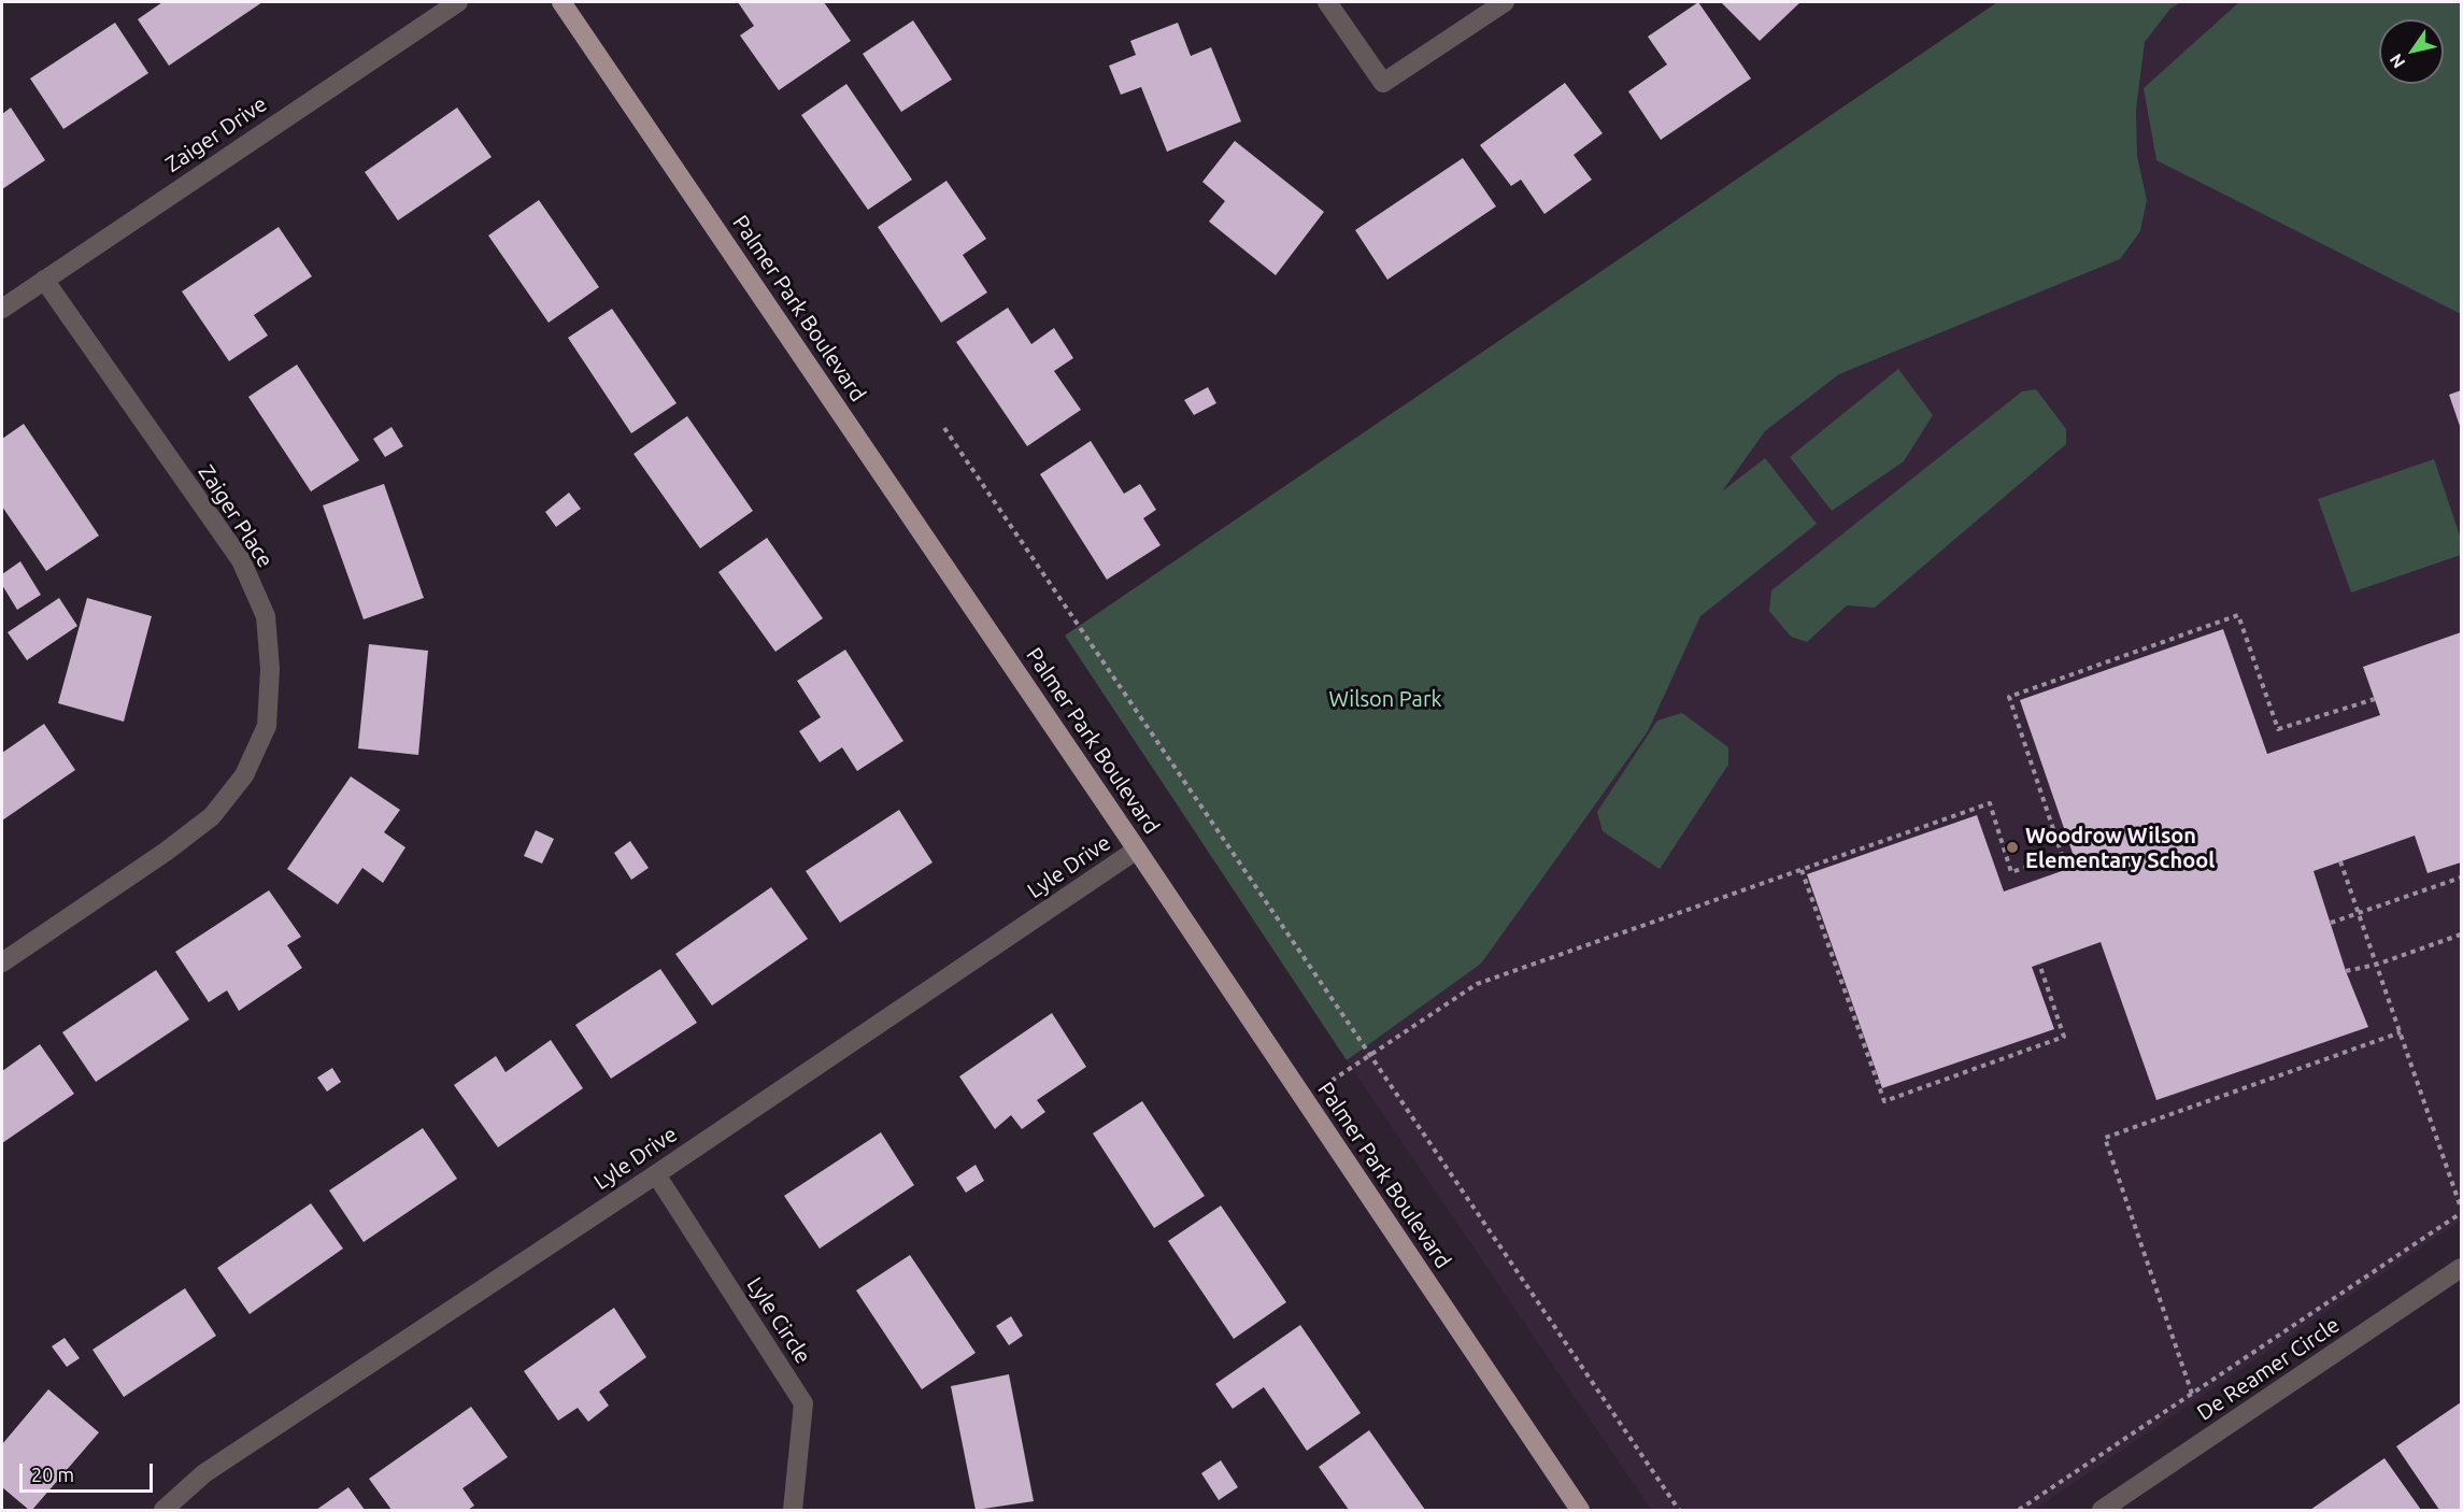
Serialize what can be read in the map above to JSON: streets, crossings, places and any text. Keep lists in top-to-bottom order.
{
  "streets": {
    "main road": ["Palmer Park Boulevard"],
    "street": [
      "Zaiger Drive",
      "Zaiger Place",
      "Lyle Drive",
      "Lyle Circle",
      "De Reamer Circle"
    ]
  },
  "crossings": [
    ["Zaiger Drive", "Zaiger Place"],
    ["Palmer Park Boulevard", "Lyle Drive"],
    ["Lyle Drive", "Lyle Circle"]
  ],
  "parks": ["Wilson Park"],
  "places": ["Woodrow Wilson Elementary School"],
  "scale_bar": "20 m",
  "north": "bottom left"
}
